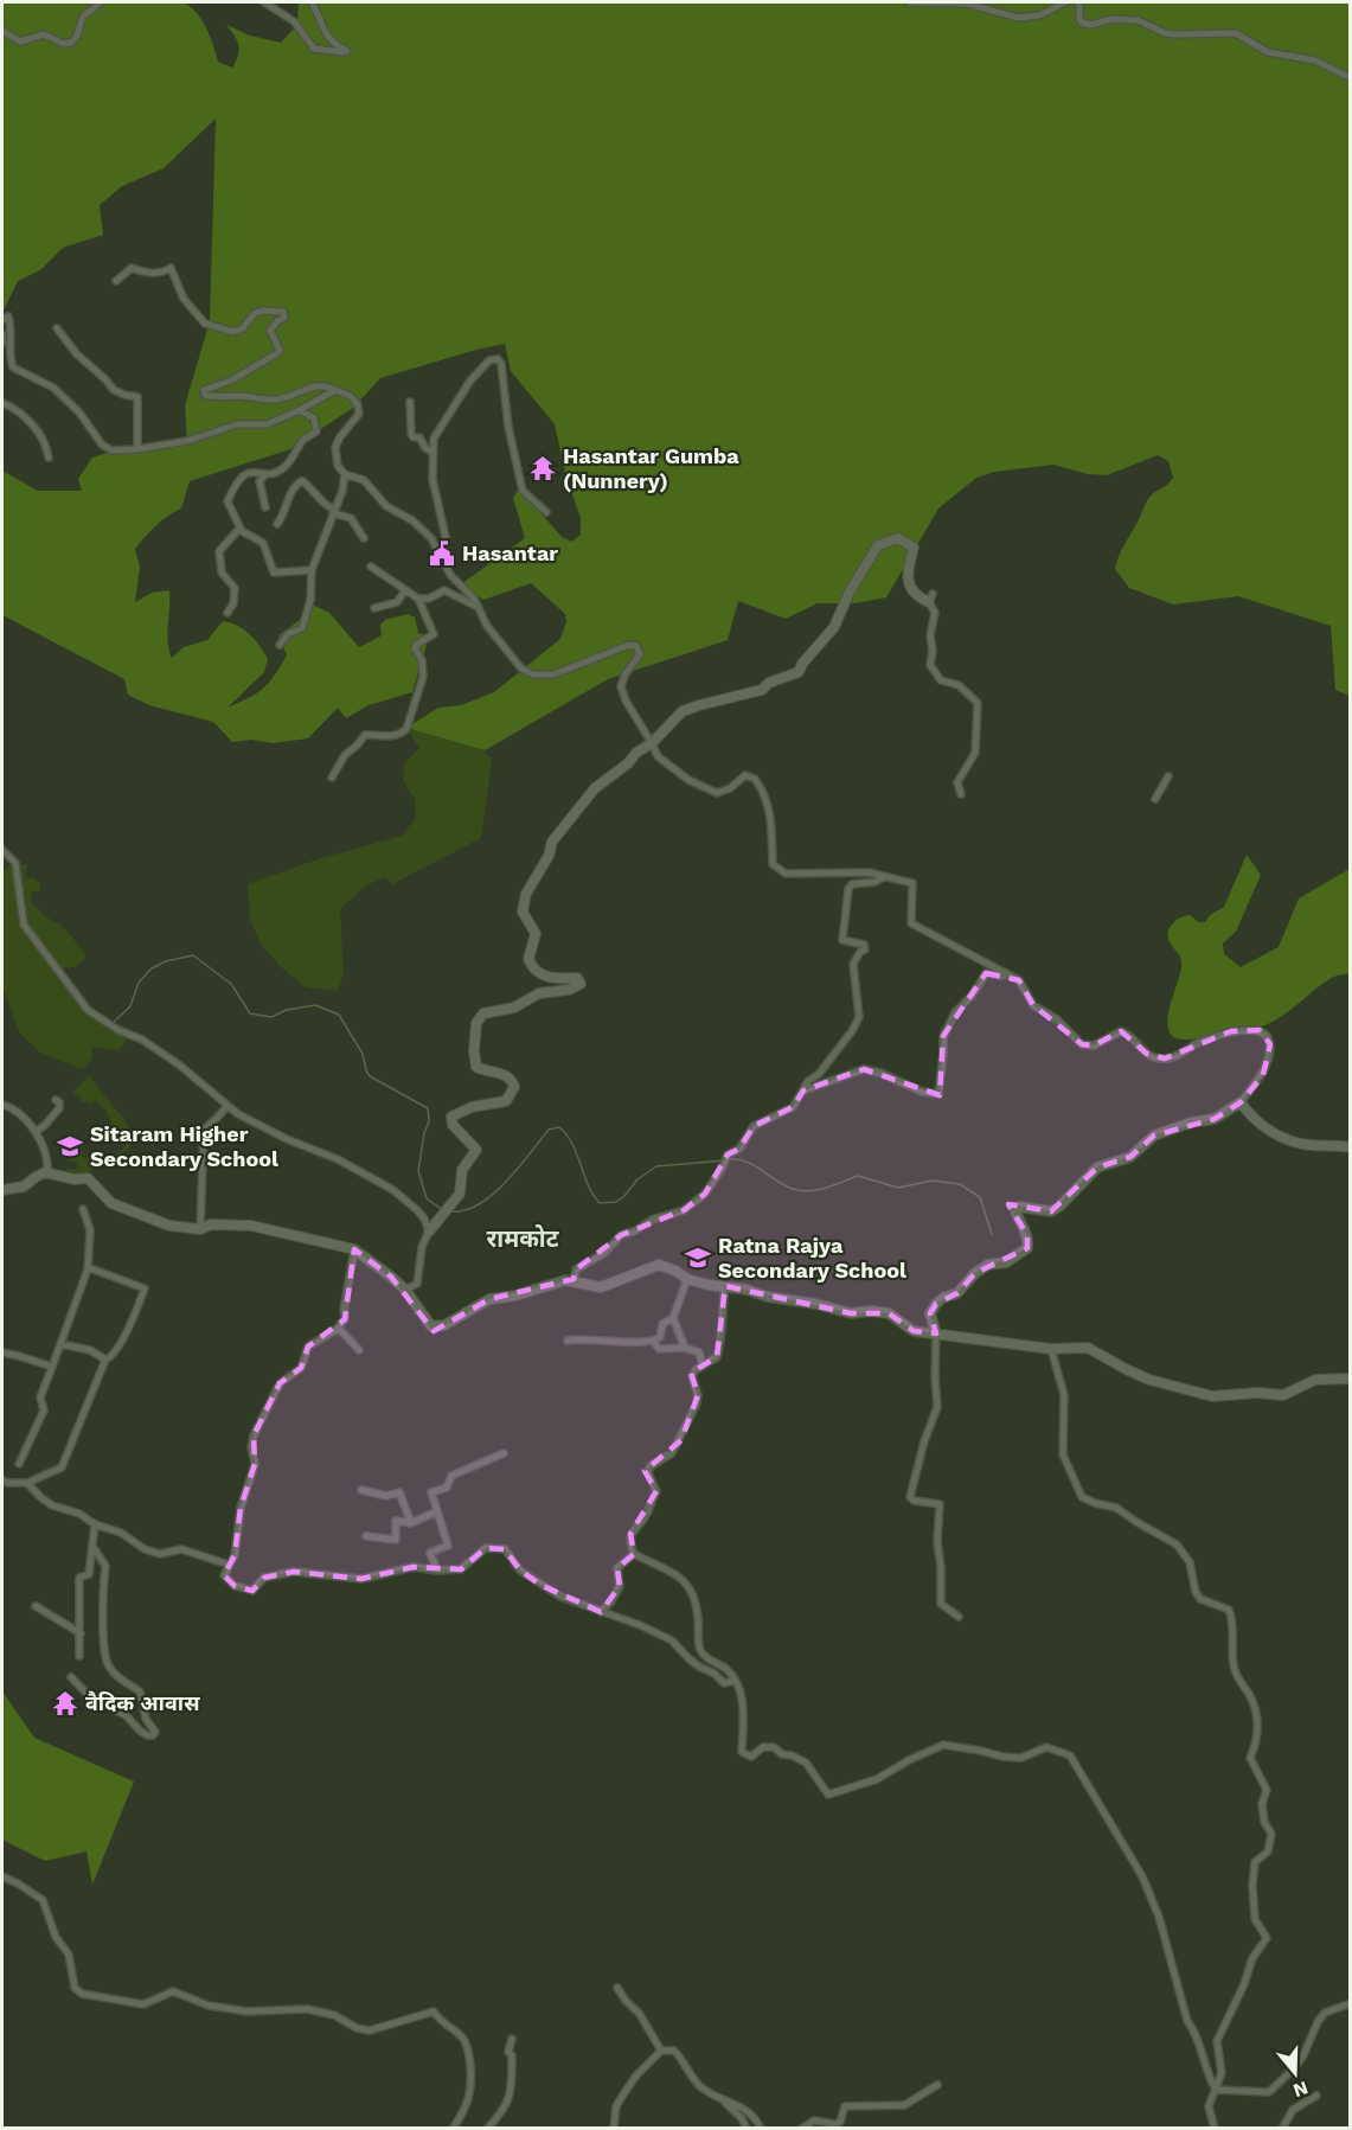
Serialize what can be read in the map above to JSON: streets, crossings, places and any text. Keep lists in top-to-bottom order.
{
  "districts": ["रामकोट"],
  "places": {
    "temple": ["Hasantar Gumba (Nunnery)", "वैदिक आवास"],
    "public building": ["Hasantar"],
    "school or university": ["Sitaram Higher Secondary School", "Ratna Rajya Secondary School"]
  },
  "north": "bottom"
}
